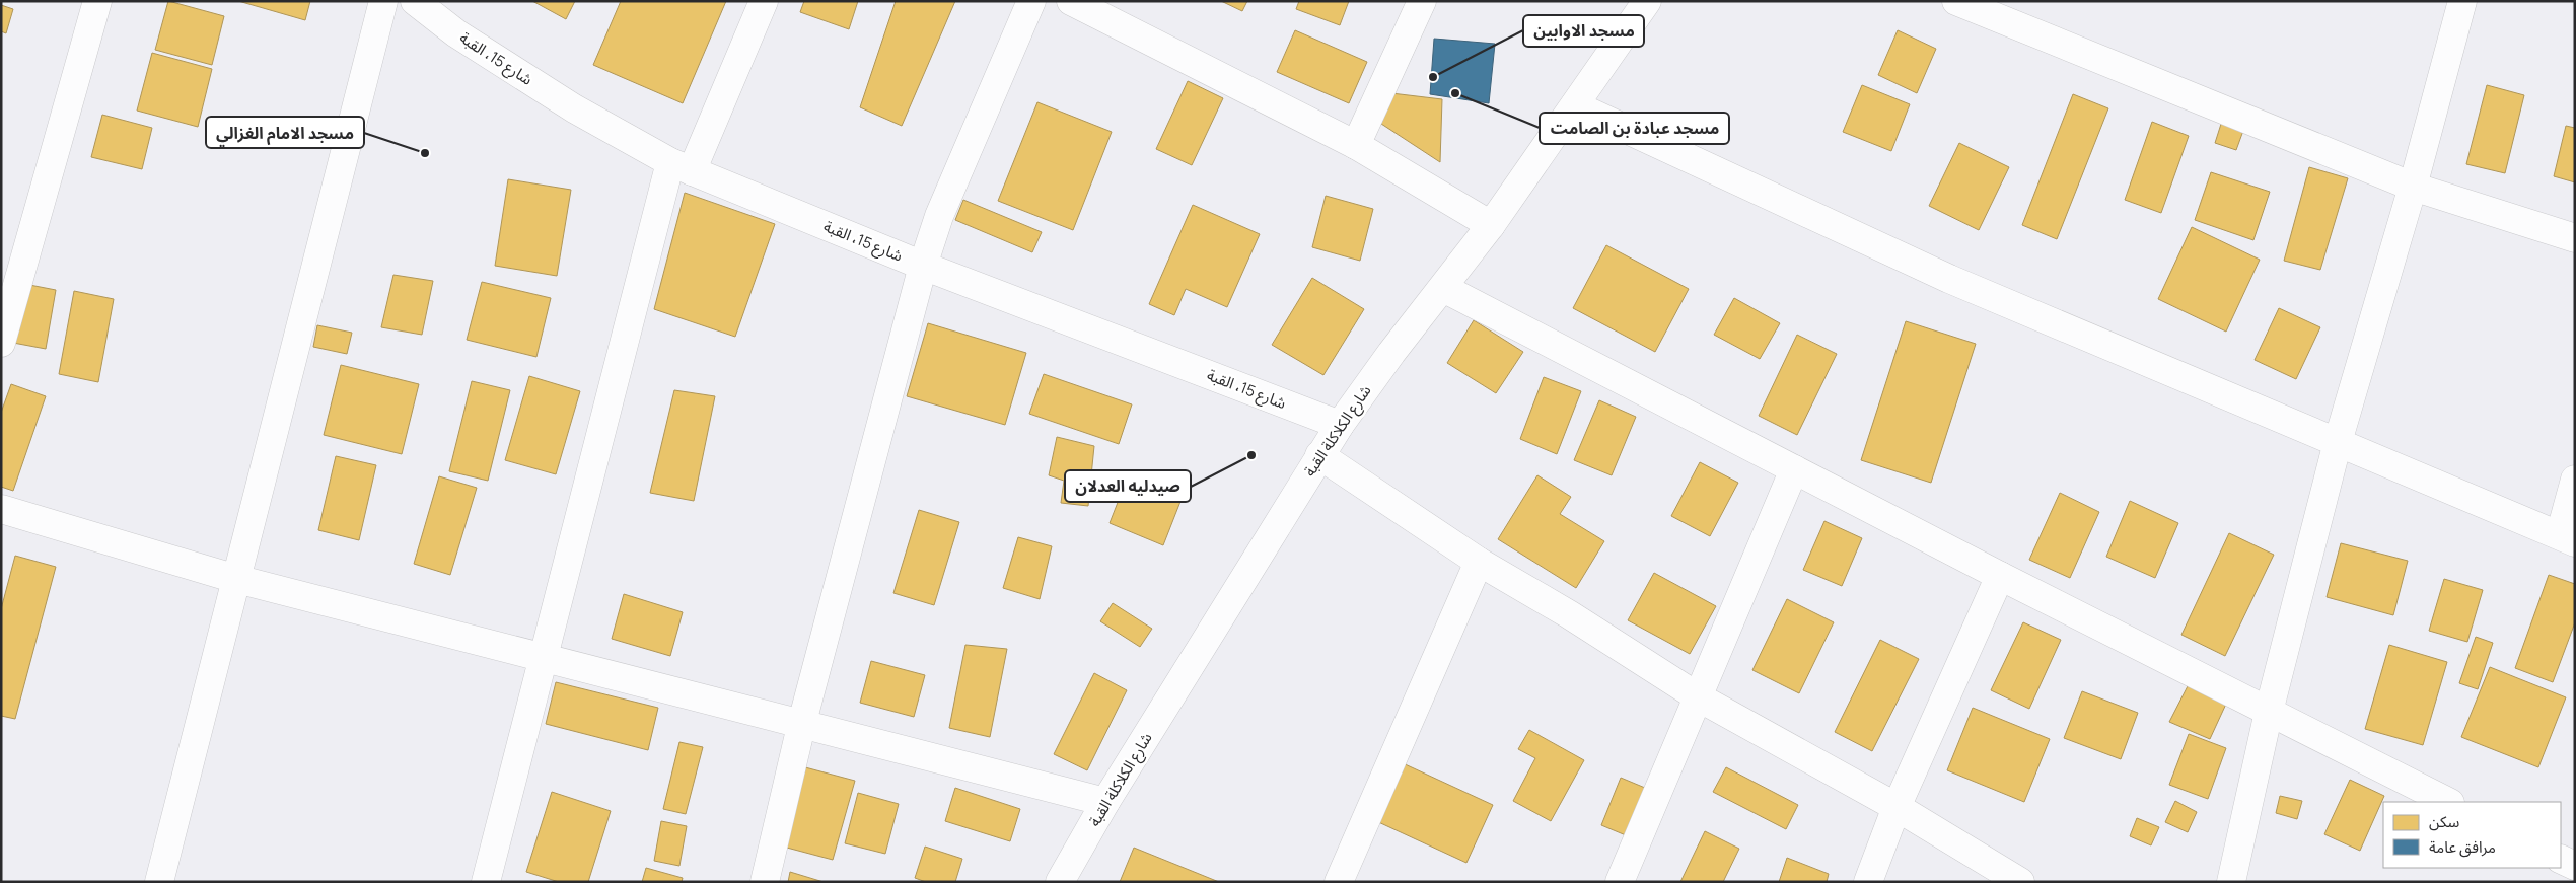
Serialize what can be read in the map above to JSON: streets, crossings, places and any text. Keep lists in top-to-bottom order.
{
  "streets": {
    "street": ["شارع 15، القبة", "شارع الكلاكلة القبة"]
  },
  "crossings": [
    ["شارع 15، القبة", "شارع الكلاكلة القبة"]
  ],
  "places": [
    "مسجد الاوابين",
    "مسجد عبادة بن الصامت",
    "مسجد الامام الغزالي",
    "صيدليه العدلان"
  ],
  "legend": ["سكن", "مرافق عامة"]
}
